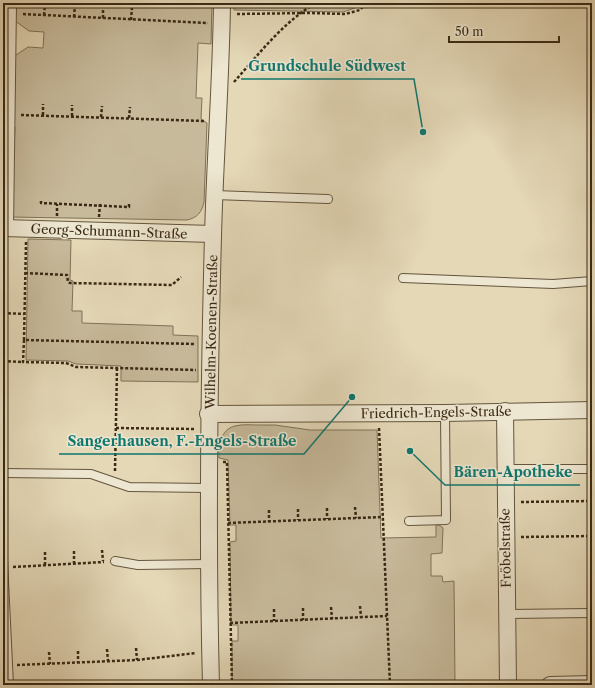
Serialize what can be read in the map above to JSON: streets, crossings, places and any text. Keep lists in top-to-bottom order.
{
  "streets": {
    "street": [
      "Georg-Schumann-Straße",
      "Wilhelm-Koenen-Straße",
      "Friedrich-Engels-Straße",
      "Fröbelstraße"
    ]
  },
  "crossings": [
    ["Georg-Schumann-Straße", "Wilhelm-Koenen-Straße"],
    ["Wilhelm-Koenen-Straße", "Friedrich-Engels-Straße"],
    ["Friedrich-Engels-Straße", "Fröbelstraße"]
  ],
  "places": ["Grundschule Südwest", "Sangerhausen, F.-Engels-Straße", "Bären-Apotheke"],
  "scale_bar": "50 m"
}
